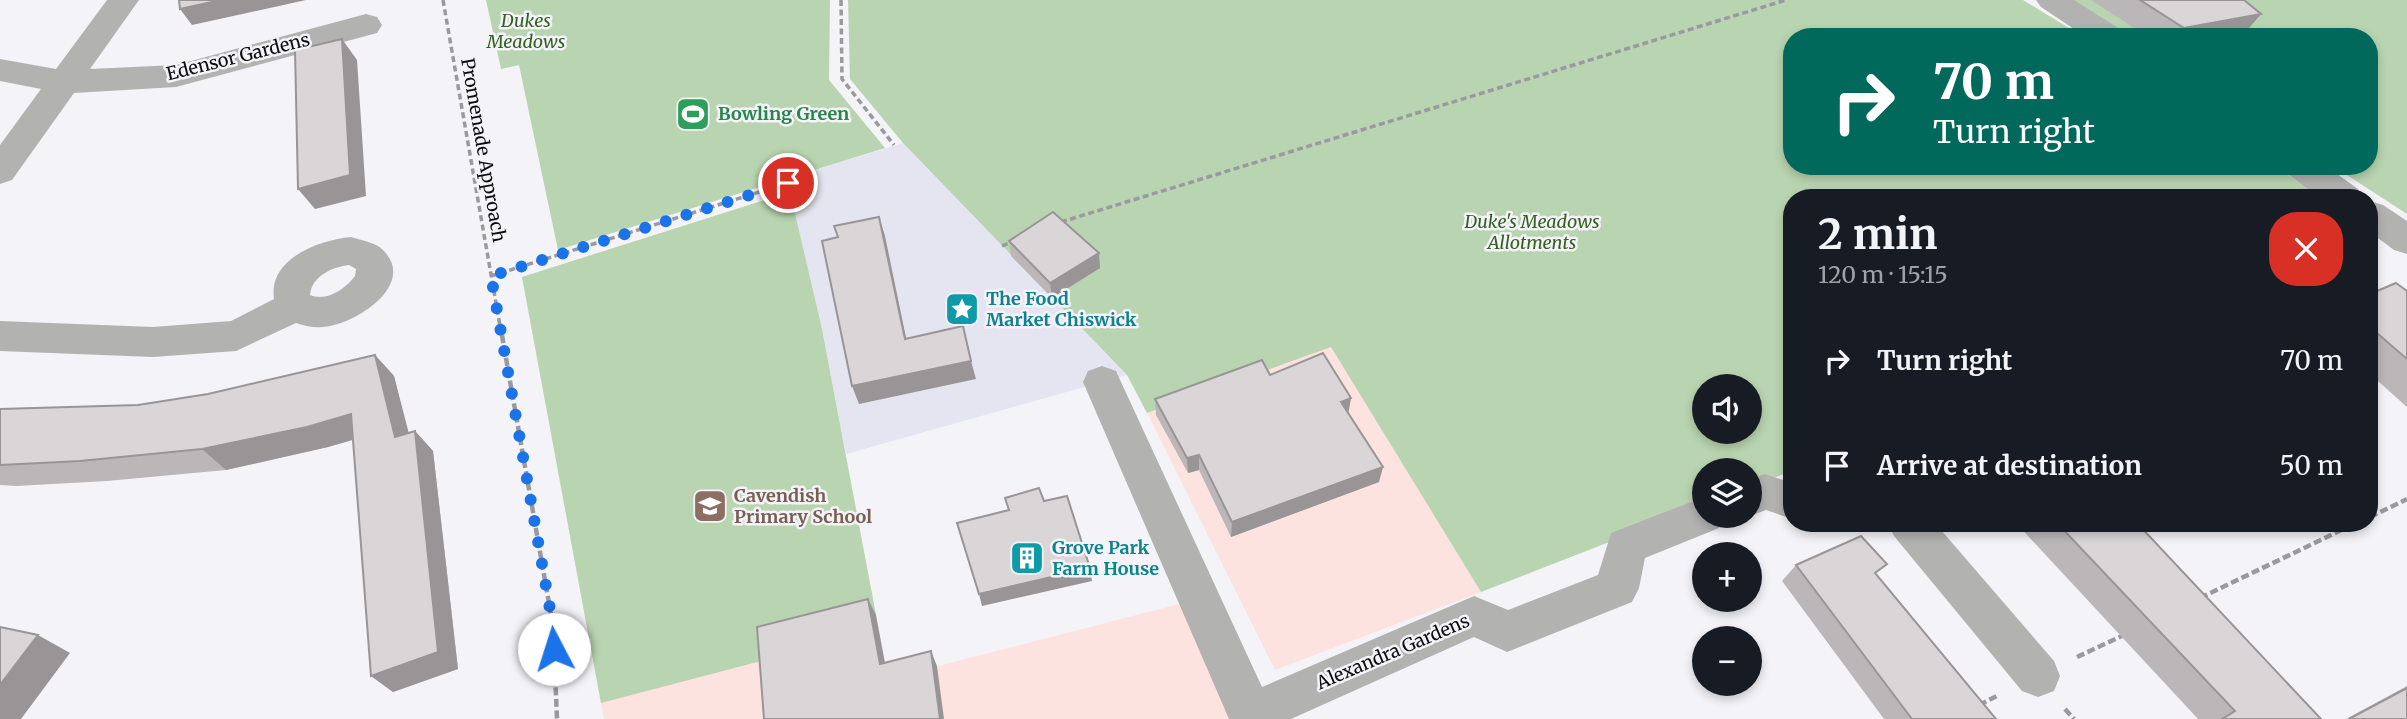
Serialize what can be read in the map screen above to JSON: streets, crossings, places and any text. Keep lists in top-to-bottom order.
{
  "streets": {
    "street": ["Edensor Gardens", "Alexandra Gardens"],
    "path": ["Promenade Approach"]
  },
  "parks": ["Dukes Meadows", "Duke's Meadows Allotments"],
  "places": {
    "sports": ["Bowling Green"],
    "place": ["The Food Market Chiswick"],
    "school or university": ["Cavendish Primary School"],
    "building": ["Grove Park Farm House"]
  },
  "page": {
    "turn": ["70 m", "Turn right"],
    "heading": ["2 min", "120 m · 15:15"],
    "list": [
      {
        "name": "Turn right",
        "value": "70 m"
      },
      {
        "name": "Arrive at destination",
        "value": "50 m"
      }
    ],
    "map_buttons": ["+", "−"]
  }
}
